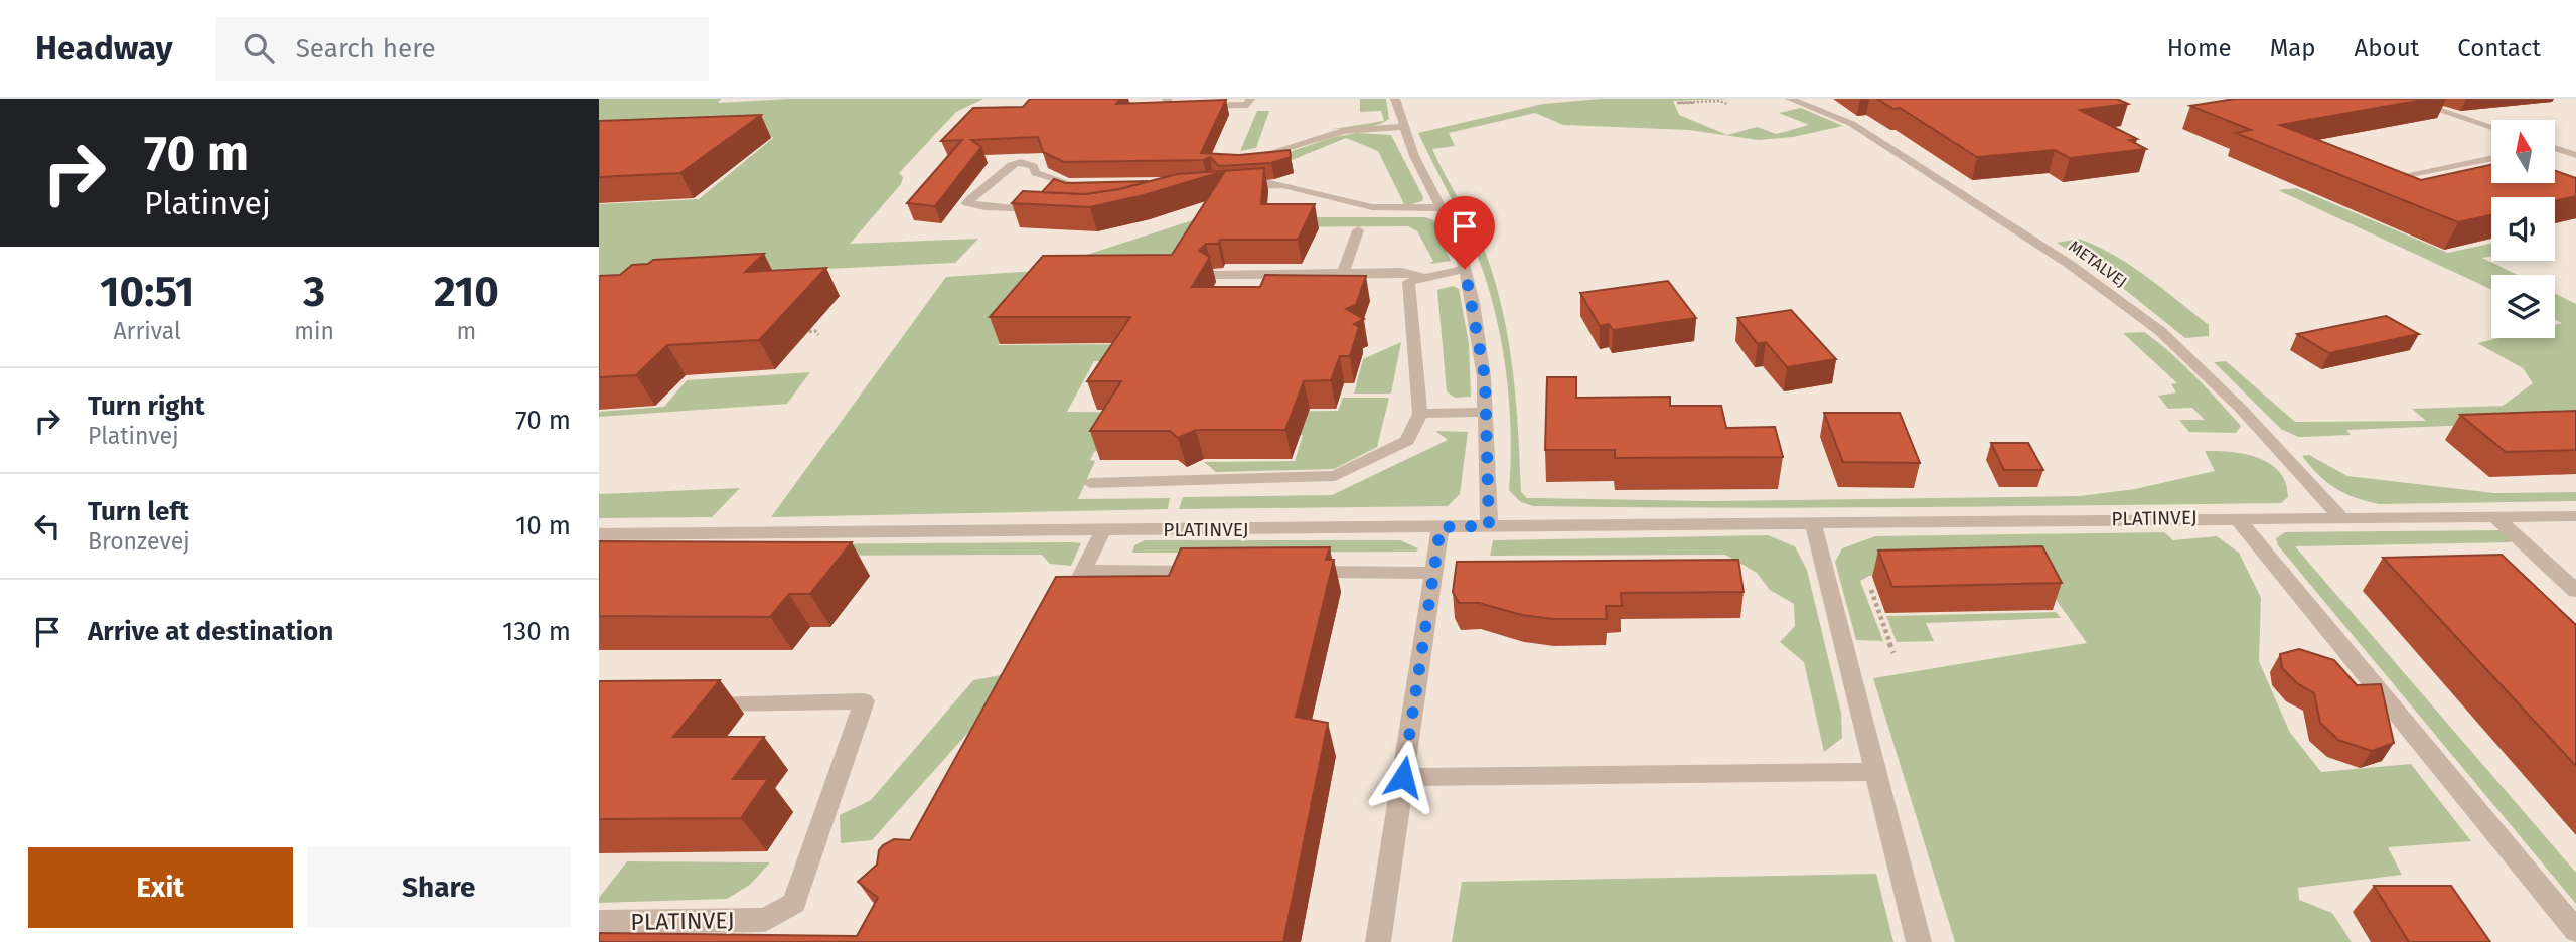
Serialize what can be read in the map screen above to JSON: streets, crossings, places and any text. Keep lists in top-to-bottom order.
{
  "streets": {
    "street": ["METALVEJ", "PLATINVEJ"]
  },
  "crossings": [
    ["METALVEJ", "PLATINVEJ"]
  ],
  "north": "top",
  "page": {
    "header": "Headway",
    "search": "Search here",
    "nav": [
      "Home",
      "Map",
      "About",
      "Contact"
    ],
    "turn": ["70 m", "Platinvej"],
    "eta": [
      "10:51",
      "Arrival",
      "3",
      "min",
      "210",
      "m"
    ],
    "list": [
      {
        "name": "Turn right",
        "note": "Platinvej",
        "value": "70 m"
      },
      {
        "name": "Turn left",
        "note": "Bronzevej",
        "value": "10 m"
      },
      {
        "name": "Arrive at destination",
        "value": "130 m"
      }
    ],
    "buttons": ["Exit", "Share"]
  }
}
